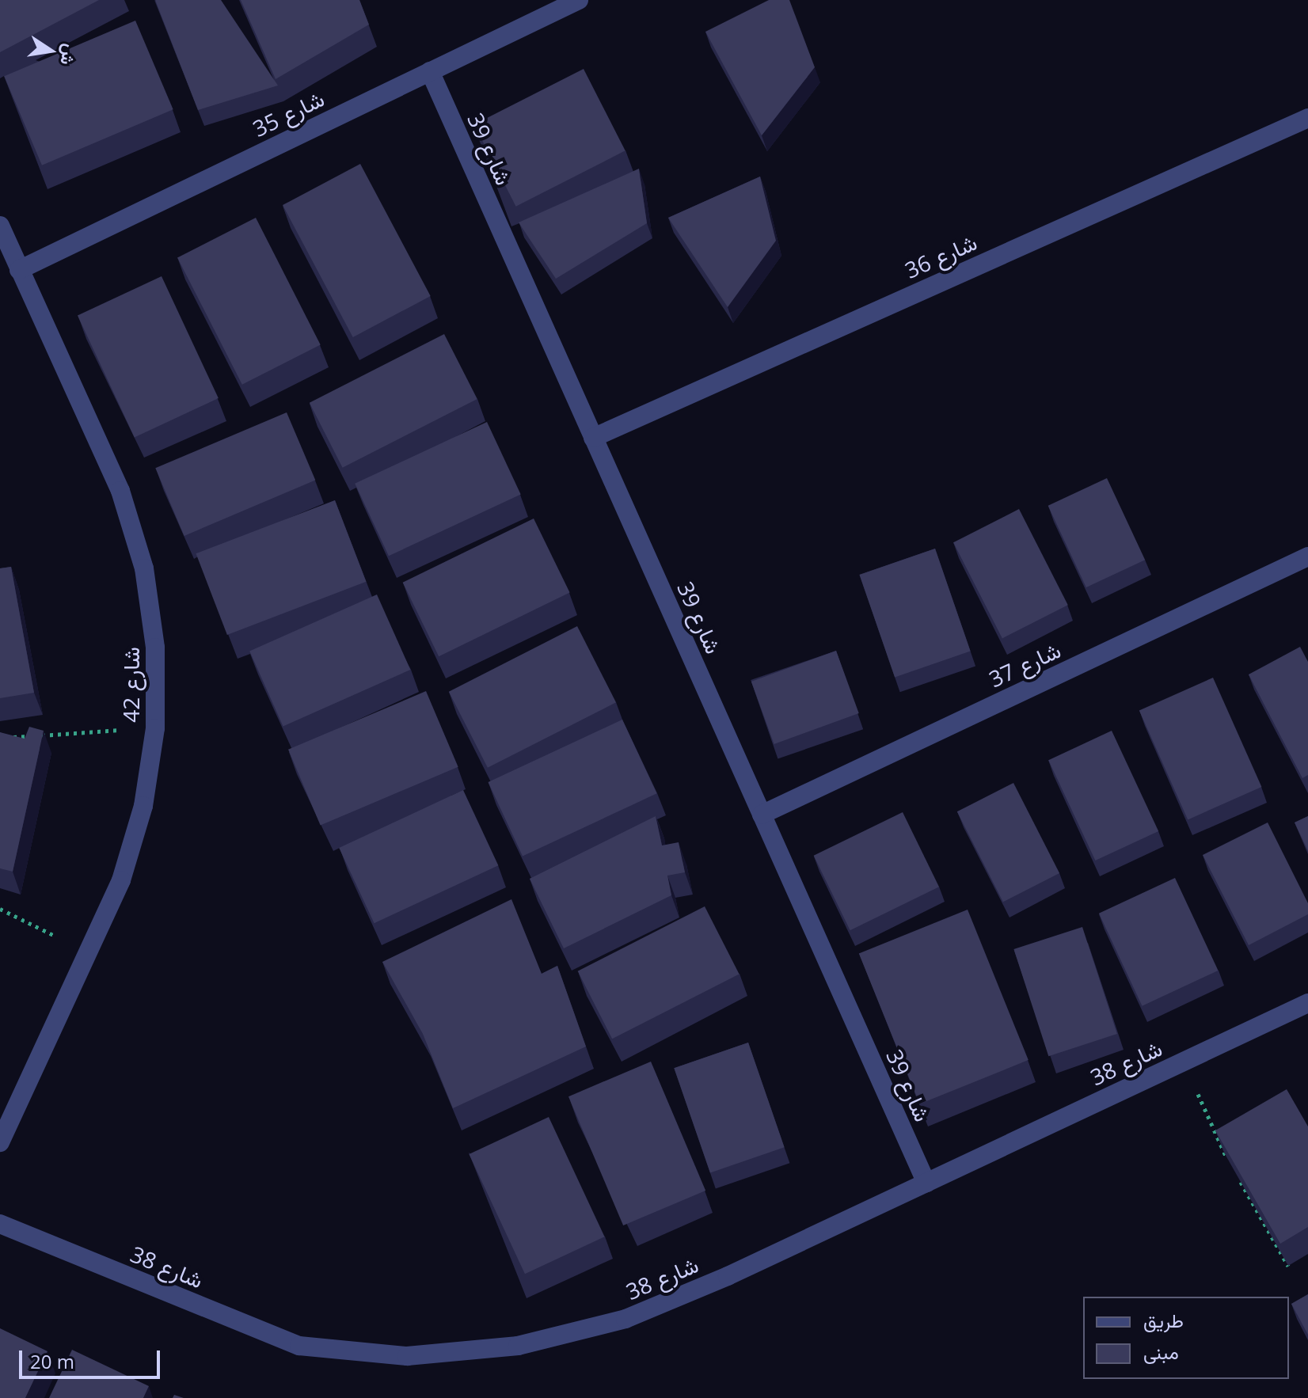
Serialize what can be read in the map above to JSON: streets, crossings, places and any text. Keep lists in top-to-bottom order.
{
  "streets": {
    "street": [
      "شارع 35",
      "شارع 39",
      "شارع 36",
      "شارع 37",
      "شارع 42",
      "شارع 38"
    ]
  },
  "crossings": [
    ["شارع 35", "شارع 39"],
    ["شارع 35", "شارع 42"],
    ["شارع 39", "شارع 36"],
    ["شارع 39", "شارع 37"],
    ["شارع 39", "شارع 38"]
  ],
  "legend": ["طريق", "مبنى"],
  "scale_bar": "20 m",
  "north": "right"
}
